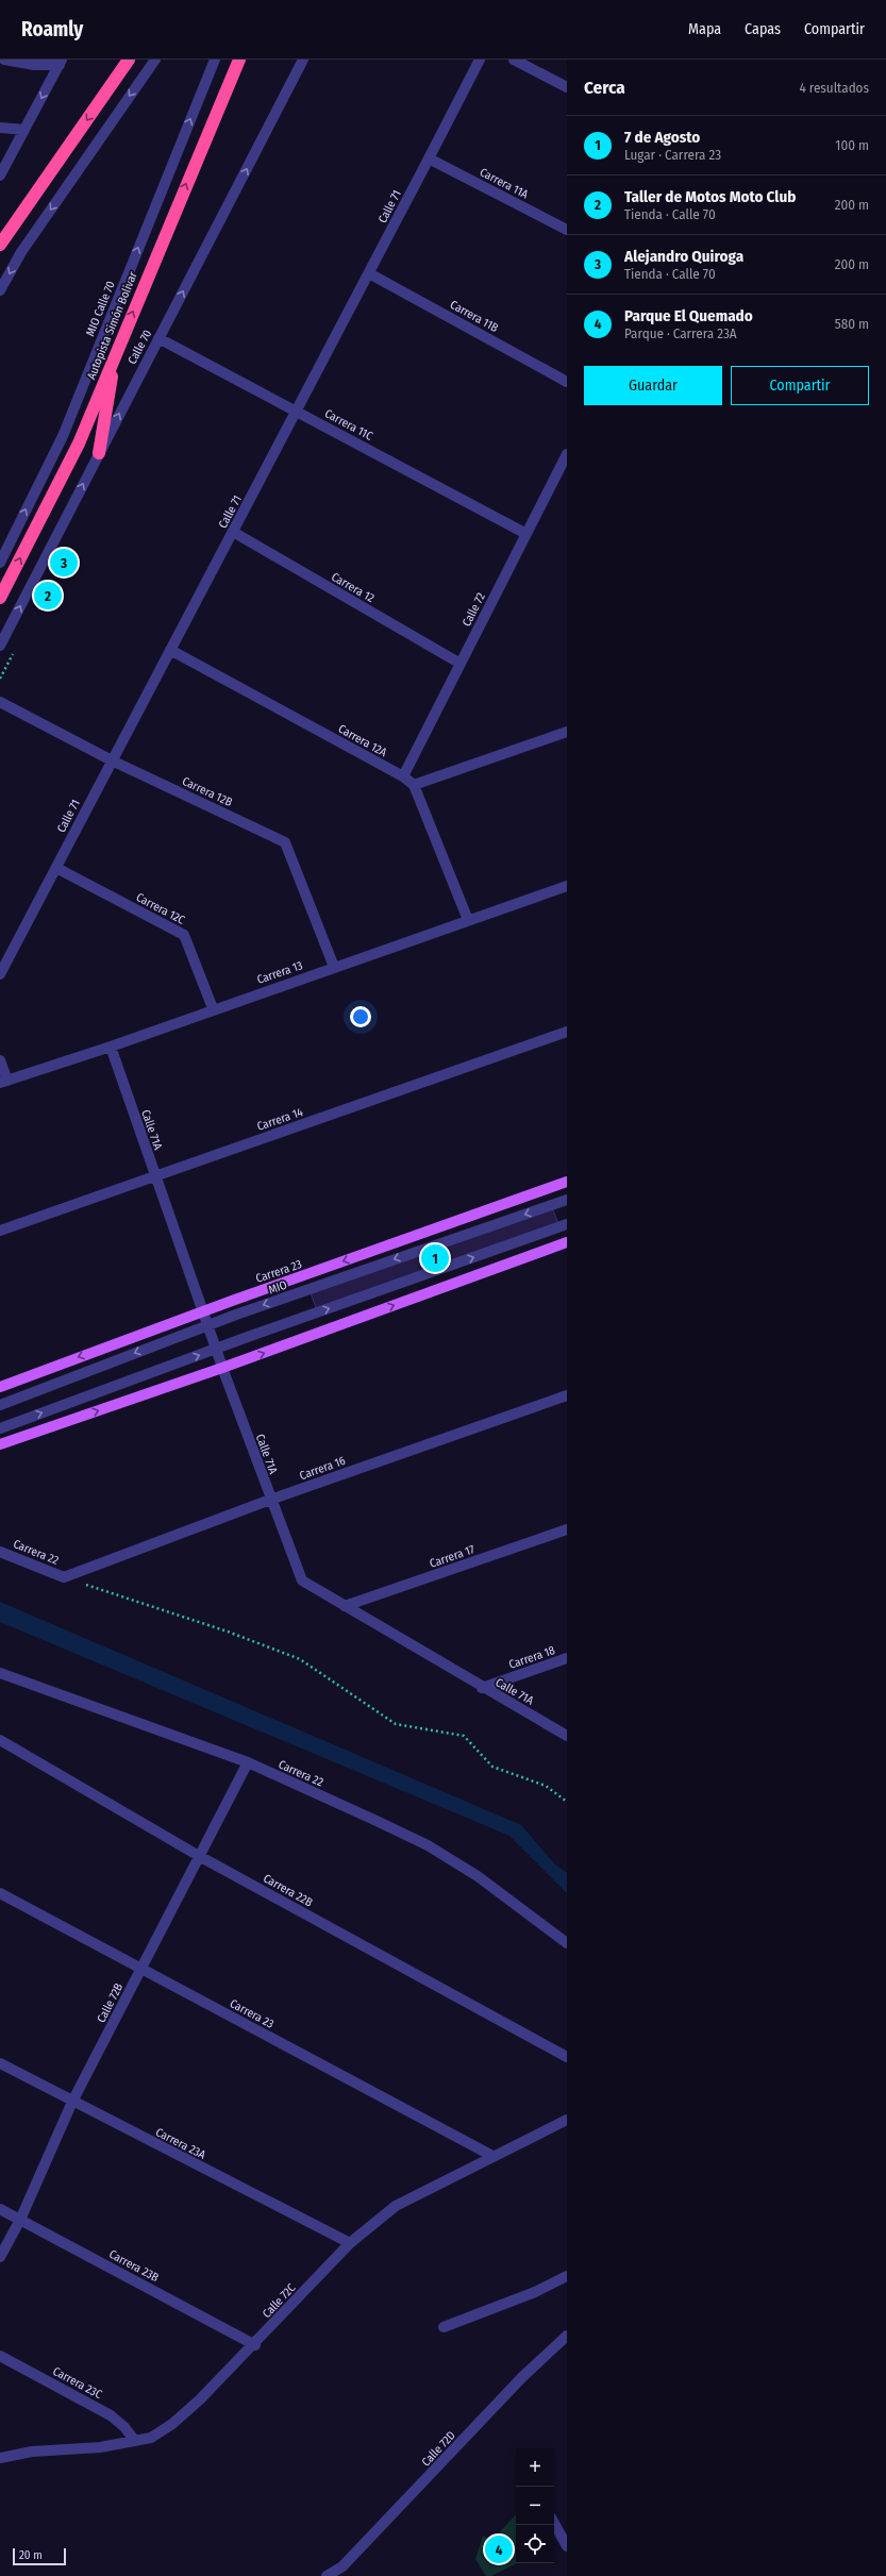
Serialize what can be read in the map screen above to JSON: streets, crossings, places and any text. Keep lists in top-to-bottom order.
{
  "streets": {
    "highway": ["Autopista Simón Bolívar"],
    "main road": ["Carrera 23"],
    "street": [
      "Carrera 11A",
      "Calle 71",
      "MIO Calle 70",
      "Carrera 11B",
      "Calle 70",
      "Carrera 11C",
      "Carrera 12",
      "Calle 72",
      "Carrera 12A",
      "Carrera 12B",
      "Carrera 12C",
      "Carrera 13",
      "Carrera 14",
      "Calle 71A",
      "MIO",
      "Carrera 16",
      "Carrera 22",
      "Carrera 17",
      "Carrera 18",
      "Carrera 22B",
      "Calle 72B",
      "Carrera 23A",
      "Carrera 23B",
      "Calle 72C",
      "Carrera 23C",
      "Calle 72D"
    ]
  },
  "crossings": [
    ["Carrera 11A", "Calle 71"],
    ["Calle 71", "Carrera 11B"],
    ["Calle 71", "Carrera 11C"],
    ["Calle 71", "Carrera 12"],
    ["Calle 71", "Carrera 12A"],
    ["Calle 71", "Carrera 12B"],
    ["Calle 71", "Carrera 12C"],
    ["Calle 70", "Carrera 11C"],
    ["Carrera 11C", "Calle 72"],
    ["Carrera 12", "Calle 72"],
    ["Calle 72", "Carrera 12A"],
    ["Carrera 12A", "Carrera 13"],
    ["Carrera 12B", "Carrera 13"],
    ["Carrera 12C", "Carrera 13"],
    ["Carrera 13", "Calle 71A"],
    ["Carrera 14", "Calle 71A"],
    ["Calle 71A", "Carrera 23"],
    ["Calle 71A", "MIO"],
    ["Calle 71A", "Carrera 16"],
    ["Calle 71A", "Carrera 17"],
    ["Calle 71A", "Carrera 18"],
    ["Carrera 23", "Calle 72B"],
    ["Carrera 23", "Calle 72C"],
    ["Carrera 16", "Carrera 22"],
    ["Carrera 22", "Calle 72B"],
    ["Carrera 22B", "Calle 72B"],
    ["Calle 72B", "Carrera 23A"],
    ["Calle 72B", "Carrera 23B"],
    ["Carrera 23A", "Calle 72C"],
    ["Carrera 23B", "Calle 72C"],
    ["Calle 72C", "Carrera 23C"]
  ],
  "one_way": ["Autopista Simón Bolívar", "Calle 70"],
  "scale_bar": "20 m",
  "page": {
    "header": "Roamly",
    "nav": ["Mapa", "Capas", "Compartir"],
    "heading": ["Cerca", "4 resultados"],
    "list": [
      {
        "mark": "1",
        "name": "7 de Agosto",
        "note": "Lugar · Carrera 23",
        "value": "100 m"
      },
      {
        "mark": "2",
        "name": "Taller de Motos Moto Club",
        "note": "Tienda · Calle 70",
        "value": "200 m"
      },
      {
        "mark": "3",
        "name": "Alejandro Quiroga",
        "note": "Tienda · Calle 70",
        "value": "200 m"
      },
      {
        "mark": "4",
        "name": "Parque El Quemado",
        "note": "Parque · Carrera 23A",
        "value": "580 m"
      }
    ],
    "buttons": ["Guardar", "Compartir"],
    "pins": [
      "3",
      "2",
      "1",
      "4"
    ],
    "map_buttons": ["+", "−"],
    "scale": "20 m"
  }
}
